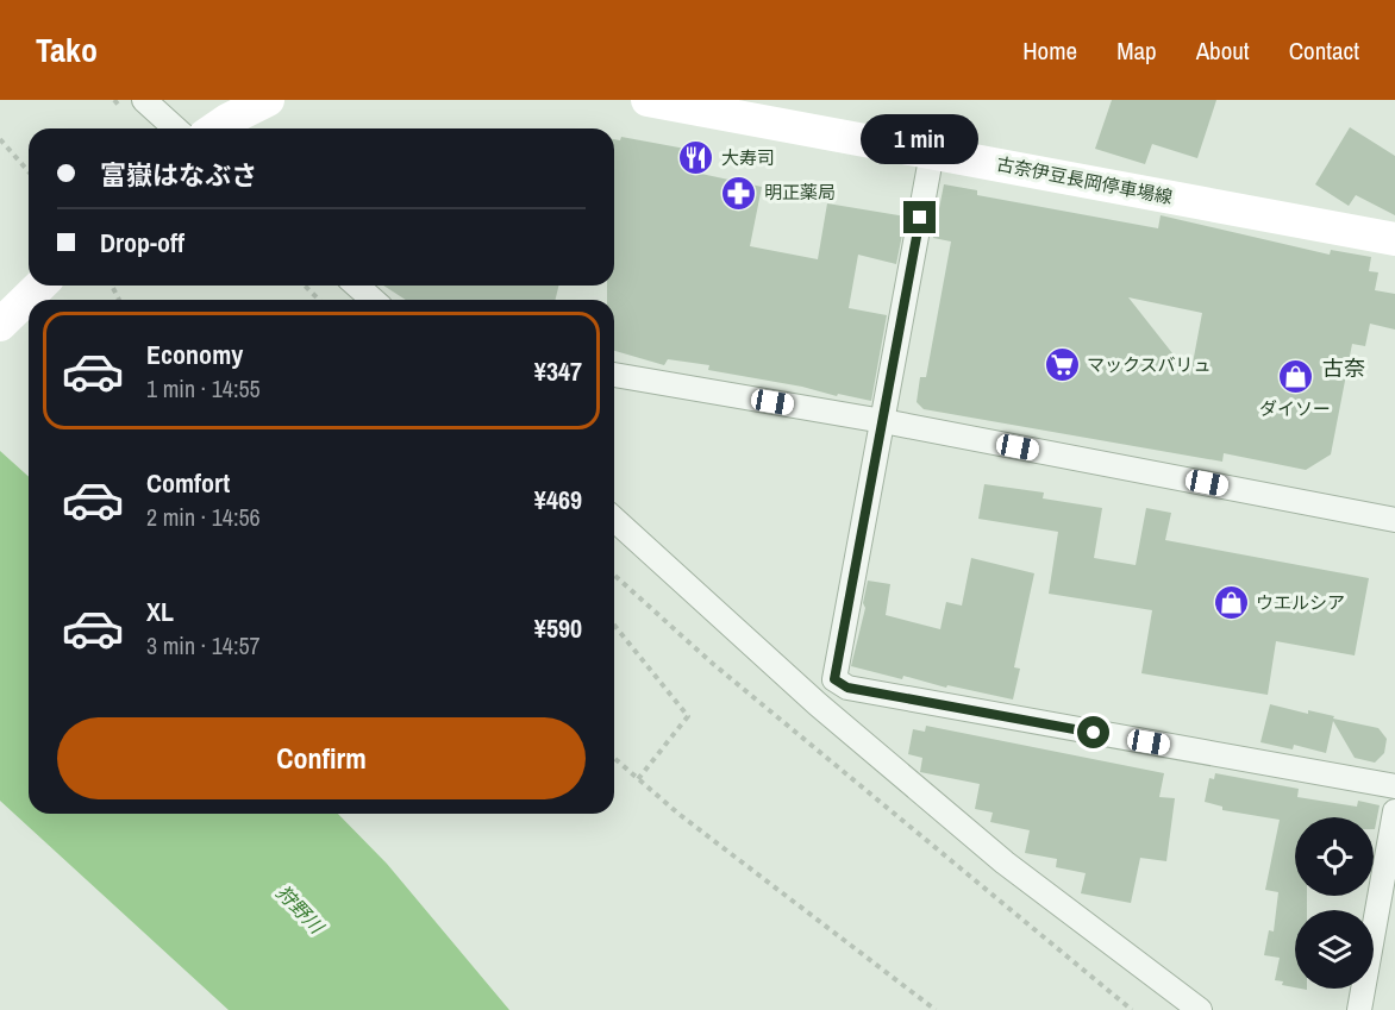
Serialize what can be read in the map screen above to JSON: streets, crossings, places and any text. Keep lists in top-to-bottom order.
{
  "streets": {
    "main road": ["古奈伊豆長岡停車場線"]
  },
  "districts": ["古奈"],
  "water": ["狩野川"],
  "places": {
    "restaurant": ["大寿司"],
    "pharmacy": ["明正薬局"],
    "supermarket": ["マックスバリュ"],
    "shop": ["ダイソー", "ウエルシア"]
  },
  "page": {
    "header": "Tako",
    "nav": [
      "Home",
      "Map",
      "About",
      "Contact"
    ],
    "bubble": "1 min",
    "banner": ["富嶽はなぶさ", "Drop-off"],
    "list": [
      {
        "name": "Economy",
        "note": "1 min · 14:55",
        "value": "¥347"
      },
      {
        "name": "Comfort",
        "note": "2 min · 14:56",
        "value": "¥469"
      },
      {
        "name": "XL",
        "note": "3 min · 14:57",
        "value": "¥590"
      }
    ],
    "buttons": "Confirm"
  }
}
